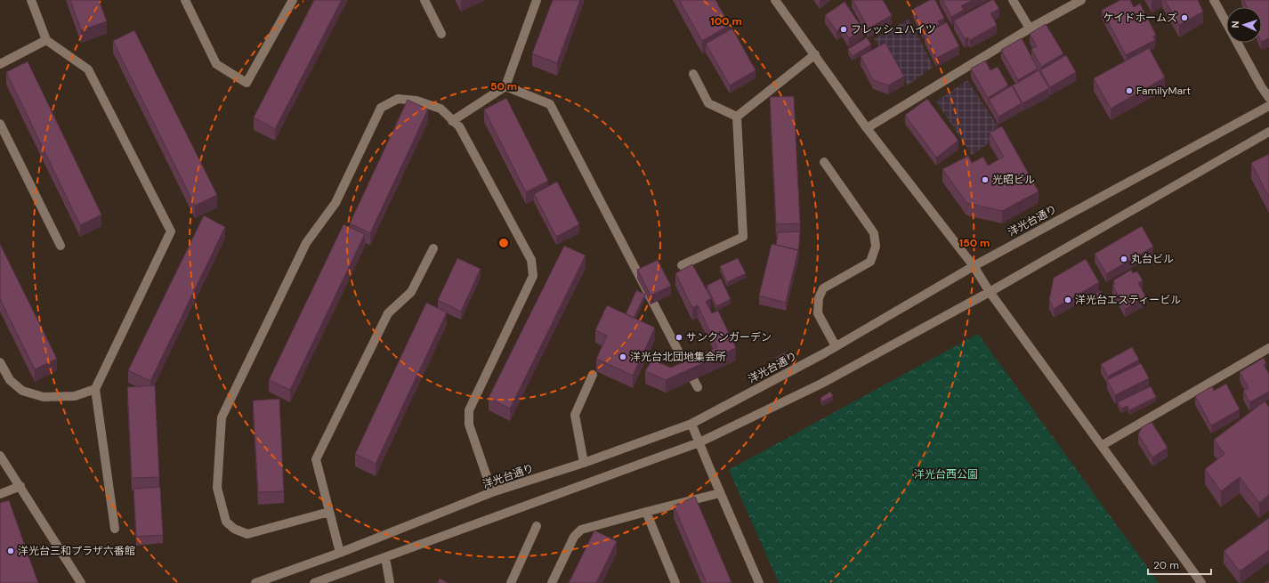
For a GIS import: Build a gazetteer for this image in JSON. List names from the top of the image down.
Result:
{
  "streets": {
    "street": ["洋光台通り"]
  },
  "parks": ["洋光台西公園"],
  "places": [
    "ケイドホームズ",
    "フレッシュハイツ",
    "FamilyMart",
    "光昭ビル",
    "丸台ビル",
    "洋光台エスティービル",
    "サンクンガーデン",
    "洋光台北団地集会所",
    "洋光台三和プラザ六番館"
  ],
  "scale_bar": "20 m",
  "north": "left",
  "rings": ["100 m", "50 m", "150 m"]
}
